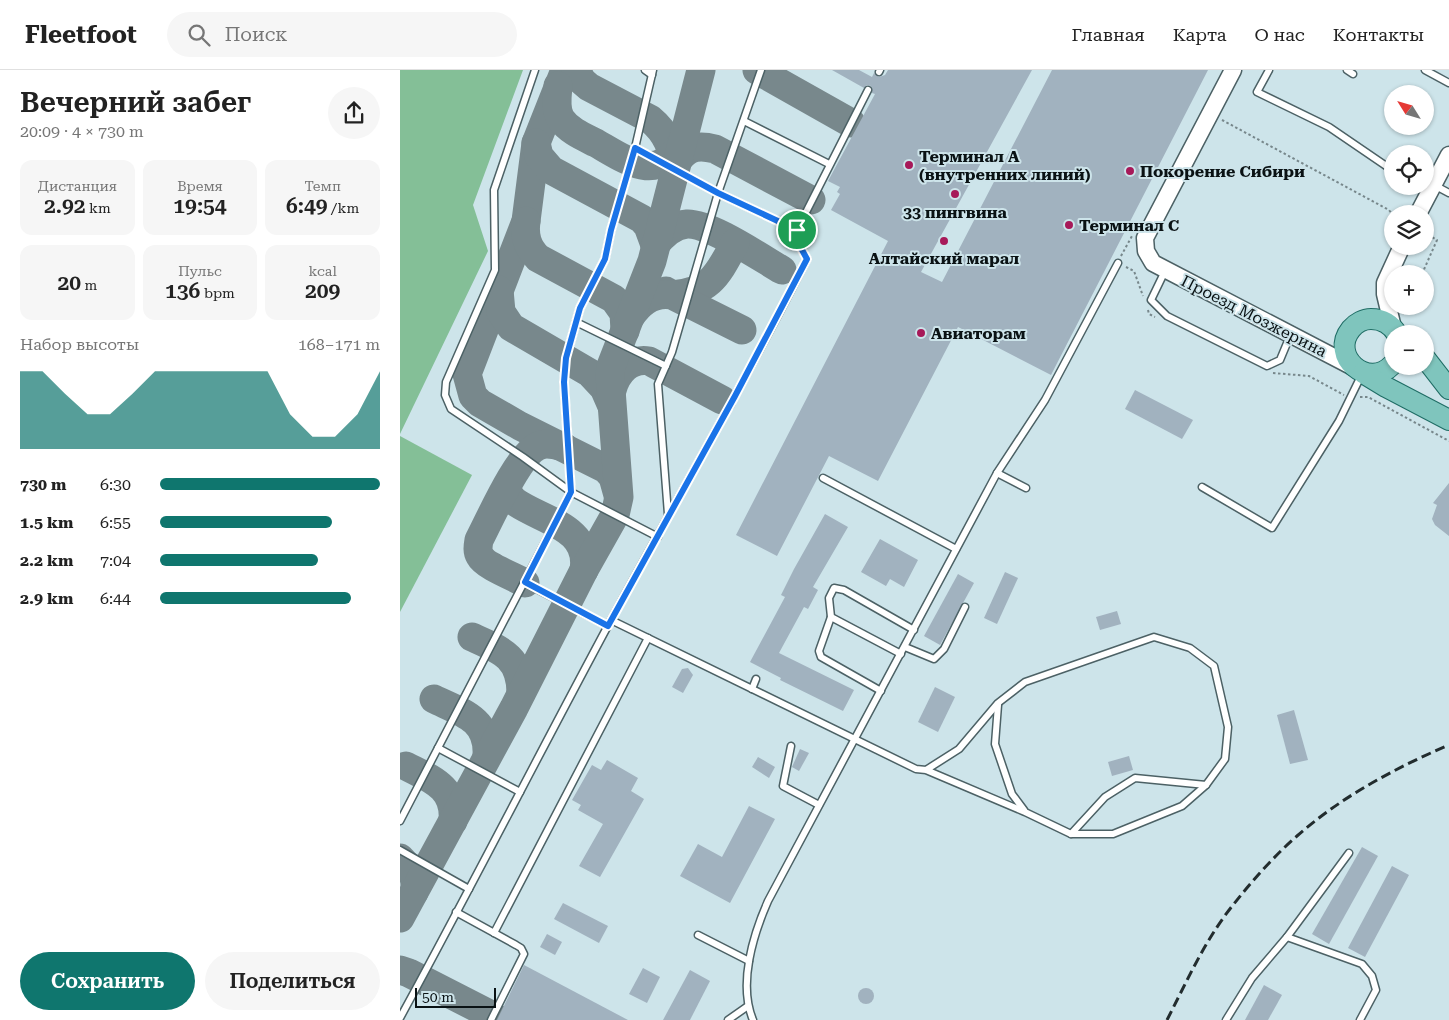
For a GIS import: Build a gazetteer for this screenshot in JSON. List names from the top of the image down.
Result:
{
  "streets": {
    "main road": ["Проезд Мозжерина"]
  },
  "places": [
    "Терминал А (внутренних линий)",
    "Покорение Сибири",
    "33 пингвина",
    "Терминал С",
    "Алтайский марал",
    "Авиаторам"
  ],
  "scale_bar": "50 m",
  "north": "top left",
  "page": {
    "header": "Fleetfoot",
    "search": "Поиск",
    "nav": [
      "Главная",
      "Карта",
      "О нас",
      "Контакты"
    ],
    "heading": ["Вечерний забег", "20:09 · 4 × 730 m"],
    "map_buttons": ["+", "−"],
    "stats": [
      ["Дистанция", "2.92 km"],
      ["Время", "19:54"],
      ["Темп", "6:49 /km"],
      ["20 m"],
      ["Пульс", "136 bpm"],
      ["kcal", "209"]
    ],
    "chart": ["Набор высоты", "168–171 m"],
    "list": [
      {
        "name": "730 m",
        "note": "6:30"
      },
      {
        "name": "1.5 km",
        "note": "6:55"
      },
      {
        "name": "2.2 km",
        "note": "7:04"
      },
      {
        "name": "2.9 km",
        "note": "6:44"
      }
    ],
    "buttons": ["Сохранить", "Поделиться"],
    "scale": "50 m"
  }
}
